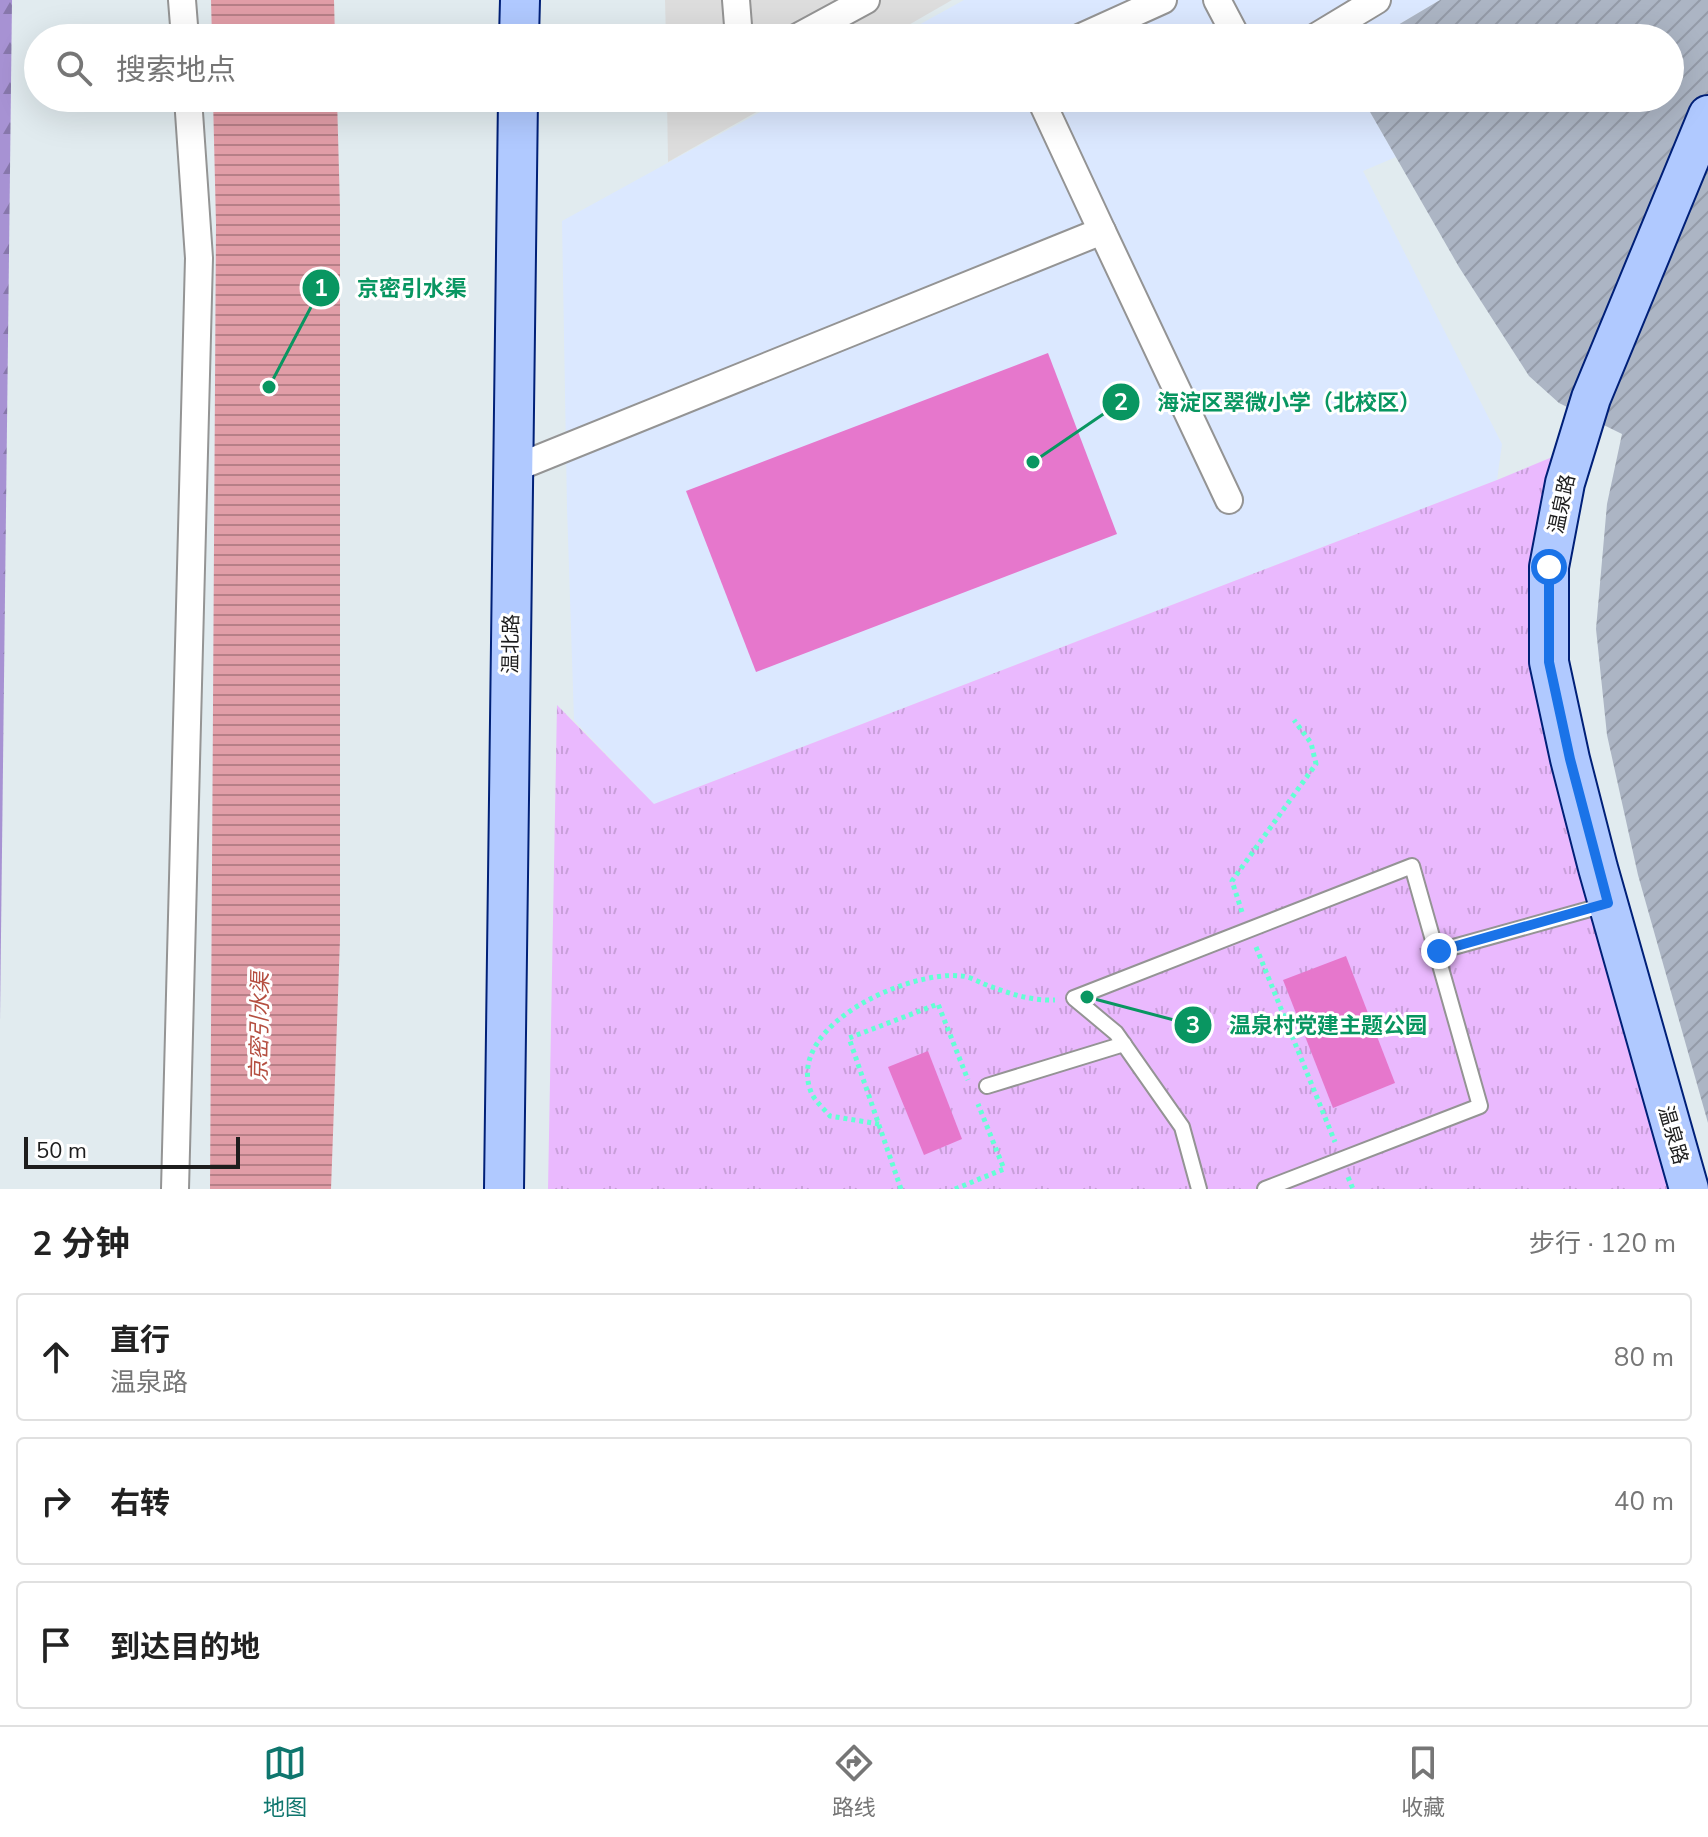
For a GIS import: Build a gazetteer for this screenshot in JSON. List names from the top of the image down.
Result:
{
  "streets": {
    "main road": ["温泉路", "温北路"]
  },
  "water": ["京密引水渠"],
  "places": ["京密引水渠", "海淀区翠微小学（北校区）", "温泉村党建主题公园"],
  "scale_bar": "50 m",
  "page": {
    "search": "搜索地点",
    "scale": "50 m",
    "heading": ["2 分钟", "步行 · 120 m"],
    "list": [
      ["直行", "温泉路", "80 m"],
      ["右转", "40 m"],
      "到达目的地"
    ],
    "nav": ["地图", "路线", "收藏"]
  }
}
